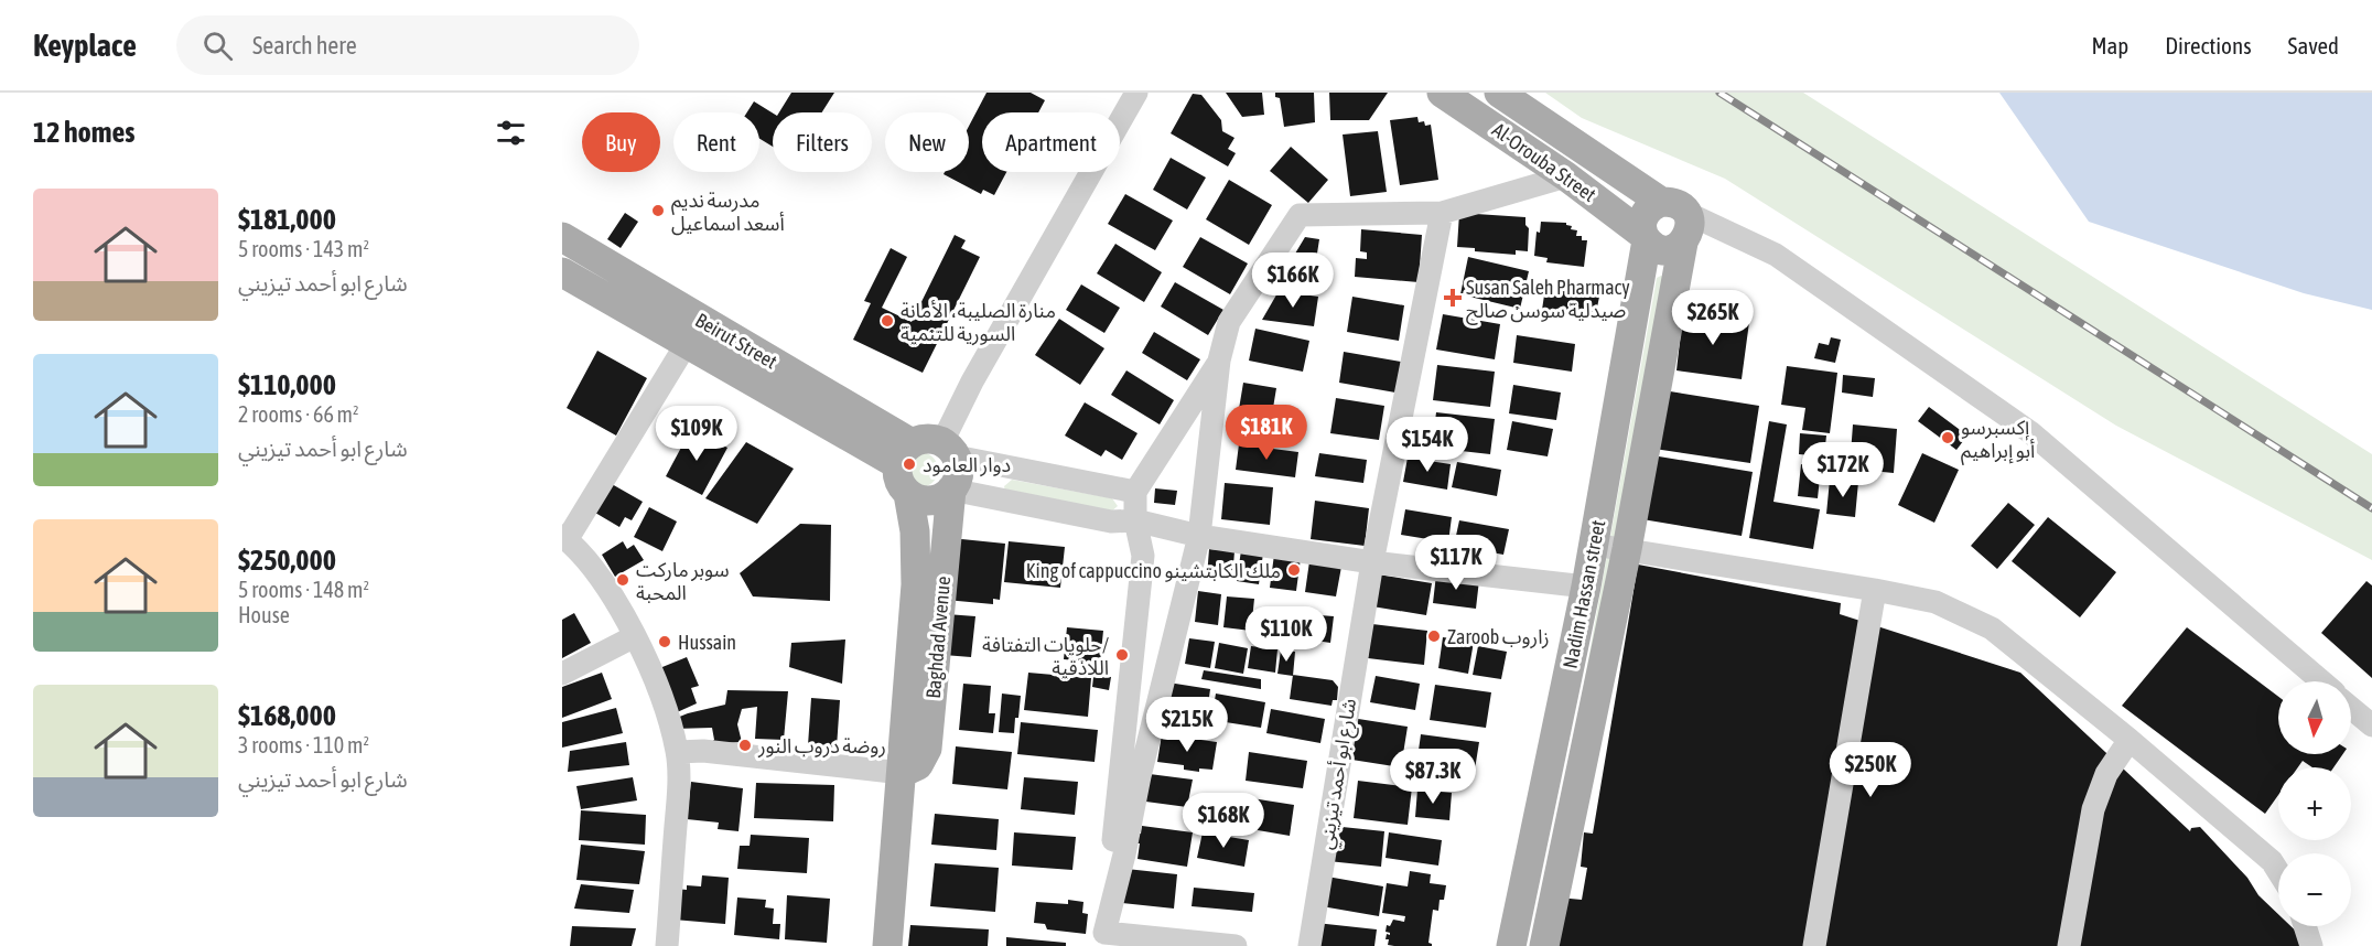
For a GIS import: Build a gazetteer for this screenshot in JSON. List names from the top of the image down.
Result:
{
  "streets": {
    "main road": [
      "Al-Orouba Street",
      "Beirut Street",
      "Nadim Hassan street",
      "Baghdad Avenue"
    ],
    "street": ["شارع ابو أحمد تيزيني"]
  },
  "crossings": [
    ["Al-Orouba Street", "Nadim Hassan street"],
    ["Beirut Street", "Baghdad Avenue"]
  ],
  "places": {
    "other": [
      "مدرسة نديم أسعد اسماعيل",
      "منارة الصليبة، الأمانة السورية للتنمية",
      "إكسبرسو أبو إبراهيم",
      "دوار العامود",
      "King of cappuccino ملك الكابتشينو",
      "سوبر ماركت المحبة",
      "Zaroob زاروب",
      "Hussain",
      "حلويات التفتافة/ اللاذقية",
      "روضة دروب النور"
    ],
    "health": ["Susan Saleh Pharmacy صيدلية سوسن صالح"]
  },
  "north": "bottom",
  "page": {
    "header": "Keyplace",
    "search": "Search here",
    "nav": ["Map", "Directions", "Saved"],
    "heading": "12 homes",
    "chip": [
      "Buy",
      "Rent",
      "Filters",
      "New",
      "Apartment"
    ],
    "list": [
      {
        "name": "$181,000",
        "note": "5 rooms · 143 m² · شارع ابو أحمد تيزيني"
      },
      {
        "name": "$110,000",
        "note": "2 rooms · 66 m² · شارع ابو أحمد تيزيني"
      },
      {
        "name": "$250,000",
        "note": "5 rooms · 148 m² · House"
      },
      {
        "name": "$168,000",
        "note": "3 rooms · 110 m² · شارع ابو أحمد تيزيني"
      }
    ],
    "price": [
      "$166K",
      "$265K",
      "$181K",
      "$109K",
      "$154K",
      "$172K",
      "$117K",
      "$110K",
      "$215K",
      "$250K",
      "$87.3K",
      "$168K"
    ],
    "map_buttons": ["+", "−"]
  }
}
